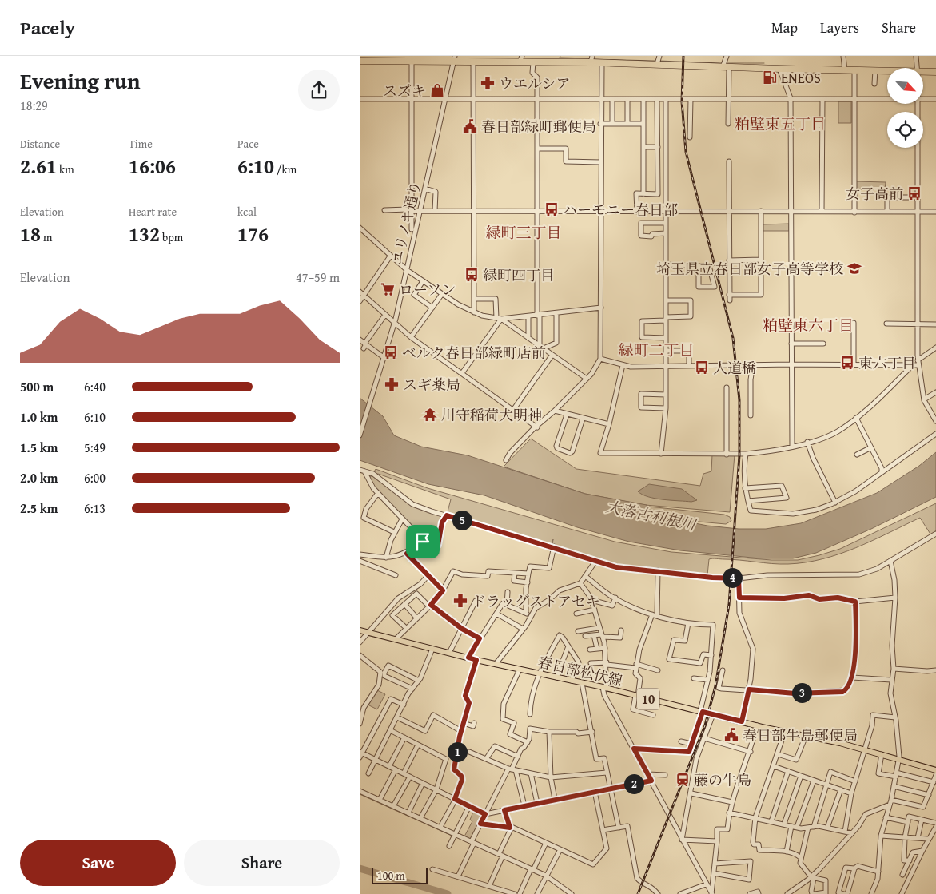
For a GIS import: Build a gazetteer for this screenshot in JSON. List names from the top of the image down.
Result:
{
  "streets": {
    "main road": ["春日部松伏線", "10"],
    "street": ["ユリノキ通り"]
  },
  "districts": [
    "粕壁東五丁目",
    "緑町三丁目",
    "粕壁東六丁目",
    "緑町二丁目"
  ],
  "water": ["大落古利根川"],
  "places": {
    "fuel station": ["ENEOS"],
    "pharmacy": ["ウエルシア", "スギ薬局", "ドラッグストアセキ"],
    "shop": ["スズキ"],
    "public building": ["春日部緑町郵便局", "春日部牛島郵便局"],
    "bus stop": [
      "女子高前",
      "ハーモニー春日部",
      "緑町四丁目",
      "ベルク春日部緑町店前",
      "東六丁目",
      "人道橋"
    ],
    "school or university": ["埼玉県立春日部女子高等学校"],
    "supermarket": ["ローソン"],
    "temple": ["川守稲荷大明神"],
    "station": ["藤の牛島"]
  },
  "scale_bar": "100 m",
  "north": "bottom right",
  "page": {
    "header": "Pacely",
    "nav": ["Map", "Layers", "Share"],
    "heading": ["Evening run", "18:29"],
    "stats": [
      ["Distance", "2.61 km"],
      ["Time", "16:06"],
      ["Pace", "6:10 /km"],
      ["Elevation", "18 m"],
      ["Heart rate", "132 bpm"],
      ["kcal", "176"]
    ],
    "chart": ["Elevation", "47–59 m"],
    "list": [
      {
        "name": "500 m",
        "note": "6:40"
      },
      {
        "name": "1.0 km",
        "note": "6:10"
      },
      {
        "name": "1.5 km",
        "note": "5:49"
      },
      {
        "name": "2.0 km",
        "note": "6:00"
      },
      {
        "name": "2.5 km",
        "note": "6:13"
      }
    ],
    "pins": [
      "5",
      "4",
      "3",
      "1",
      "2"
    ],
    "buttons": ["Save", "Share"],
    "scale": "100 m"
  }
}
